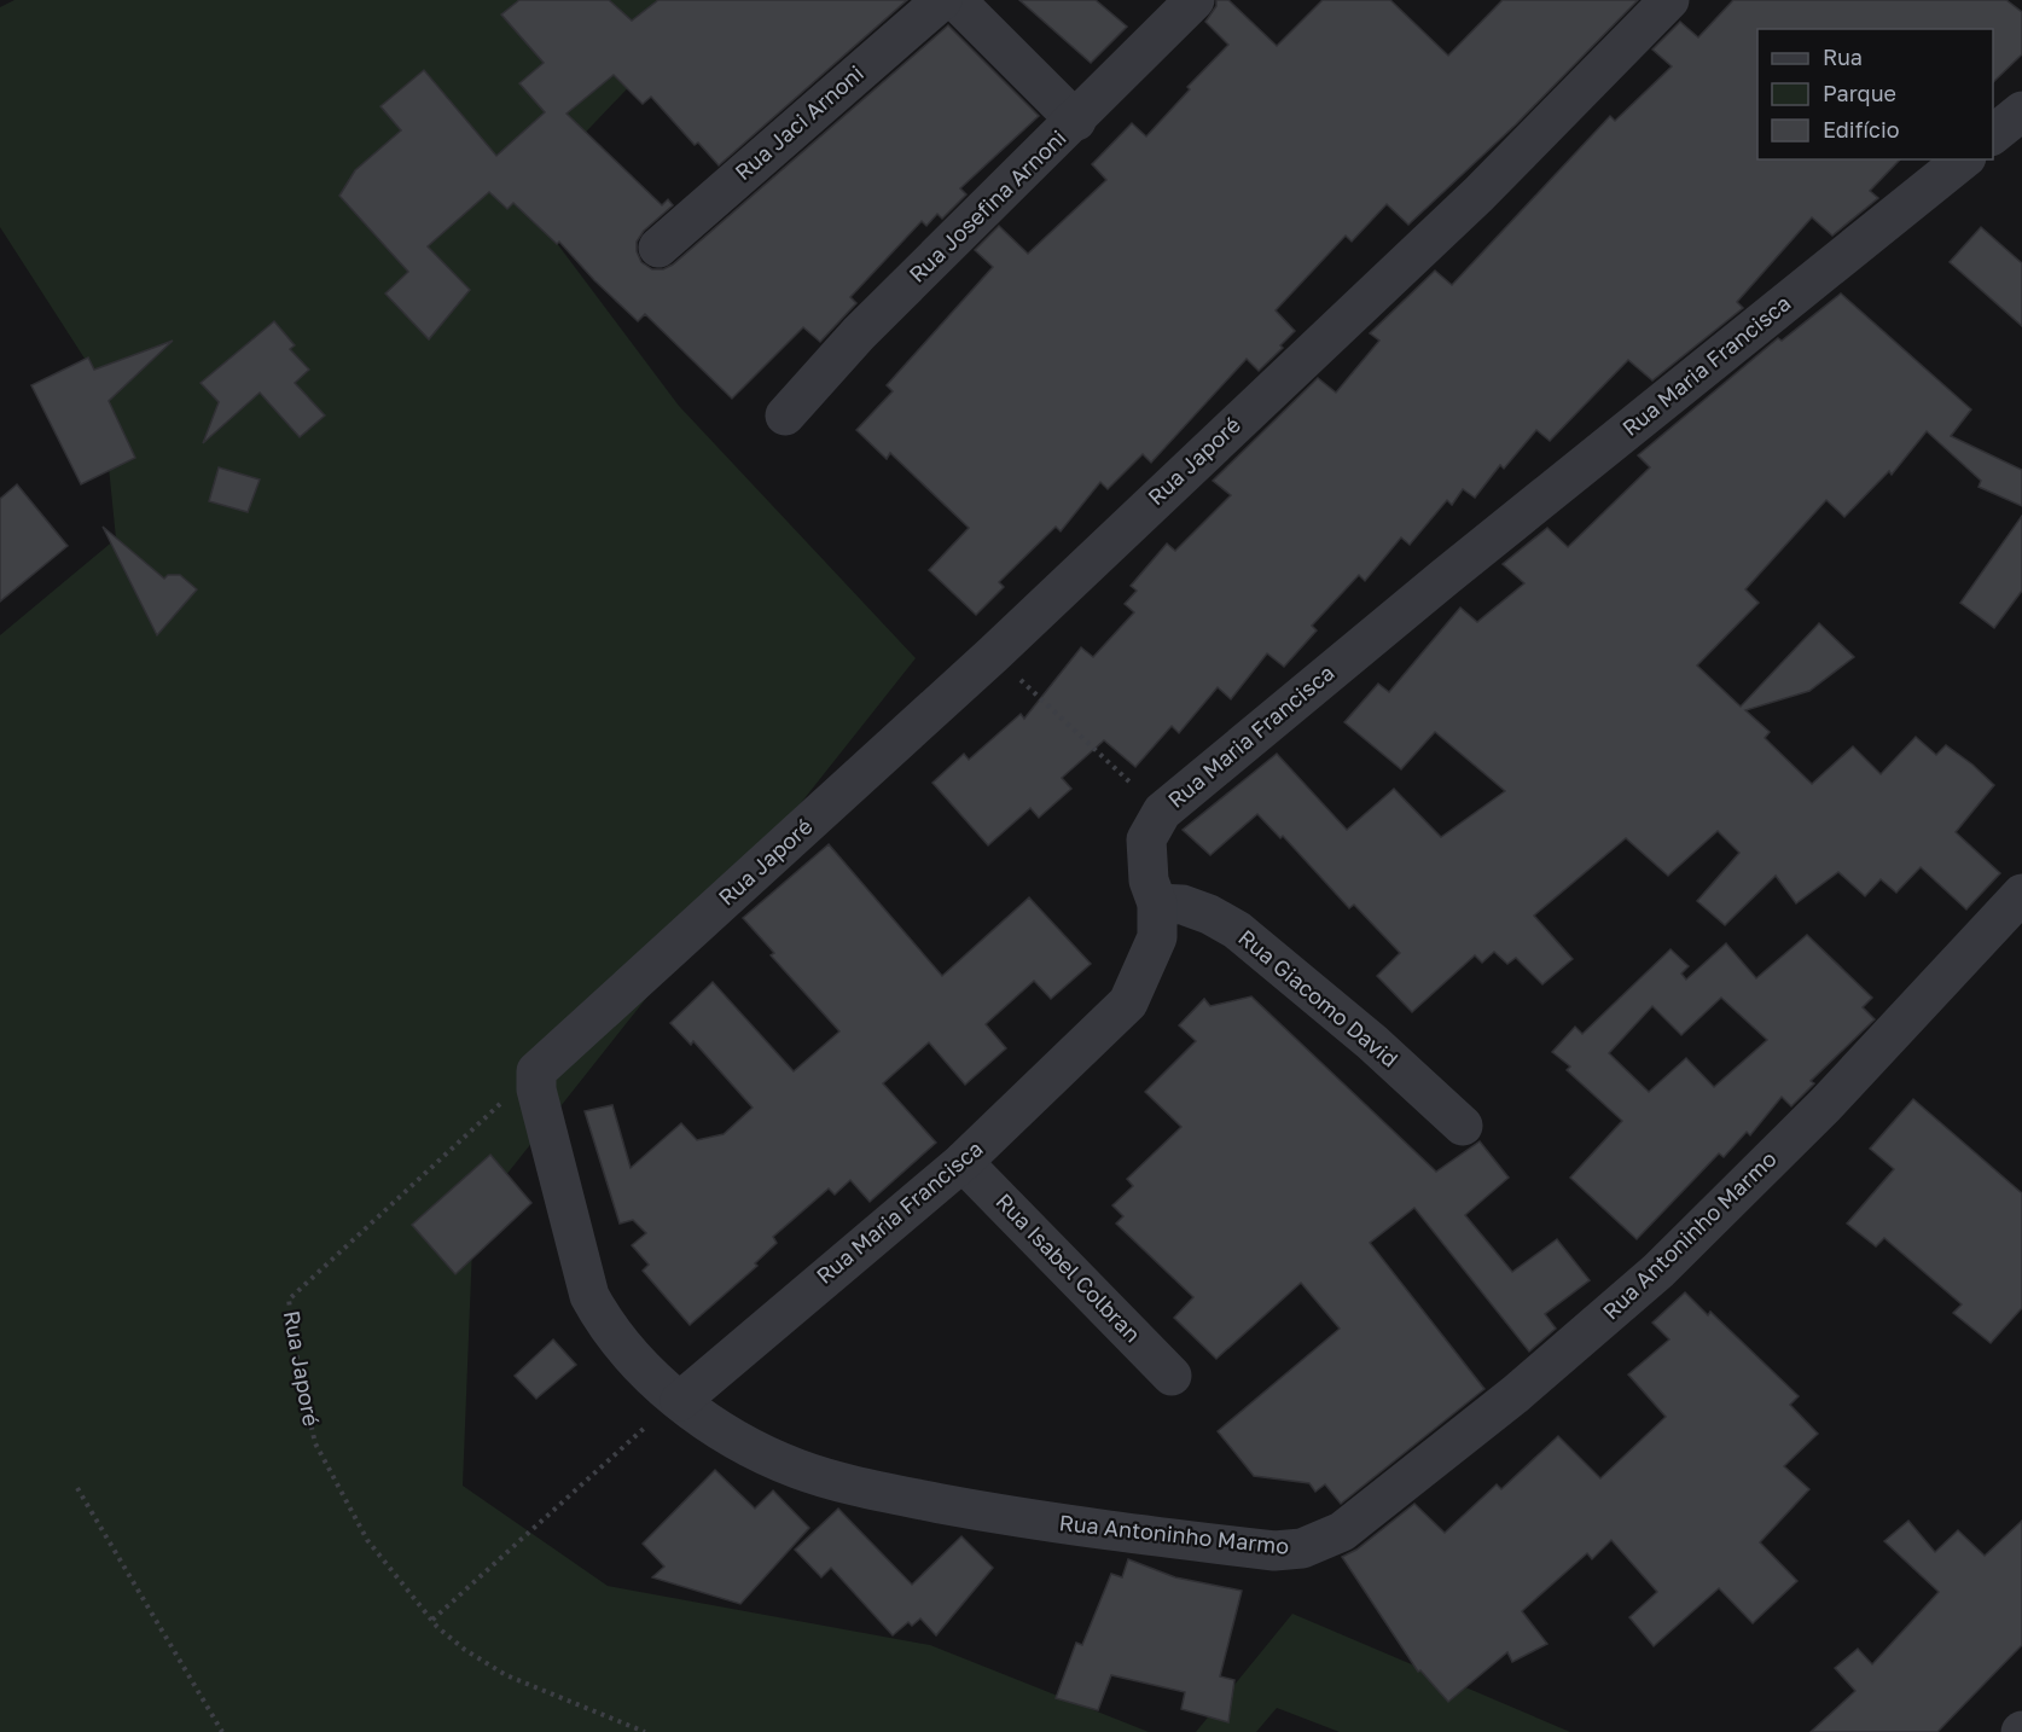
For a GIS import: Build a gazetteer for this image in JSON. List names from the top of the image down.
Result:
{
  "streets": {
    "street": [
      "Rua Jaci Arnoni",
      "Rua Josefina Arnoni",
      "Rua Maria Francisca",
      "Rua Japoré",
      "Rua Giacomo David",
      "Rua Antoninho Marmo",
      "Rua Isabel Colbran"
    ]
  },
  "crossings": [
    ["Rua Maria Francisca", "Rua Giacomo David"],
    ["Rua Maria Francisca", "Rua Antoninho Marmo"],
    ["Rua Maria Francisca", "Rua Isabel Colbran"],
    ["Rua Japoré", "Rua Antoninho Marmo"]
  ],
  "legend": ["Rua", "Parque", "Edifício"]
}
